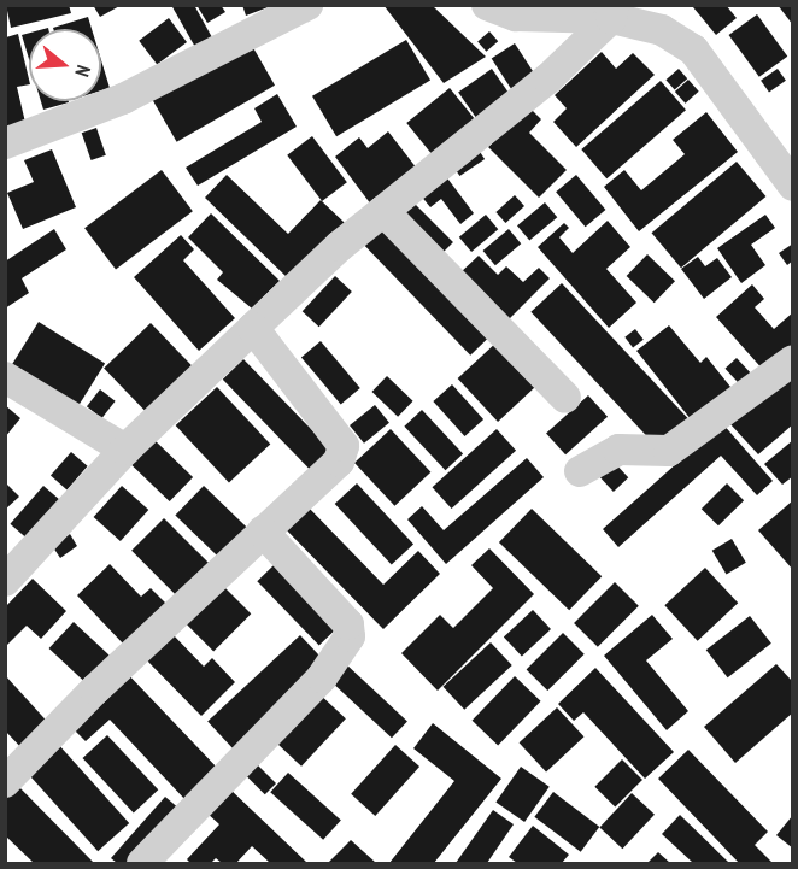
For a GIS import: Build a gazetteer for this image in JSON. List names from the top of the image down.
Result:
{
  "north": "right"
}
